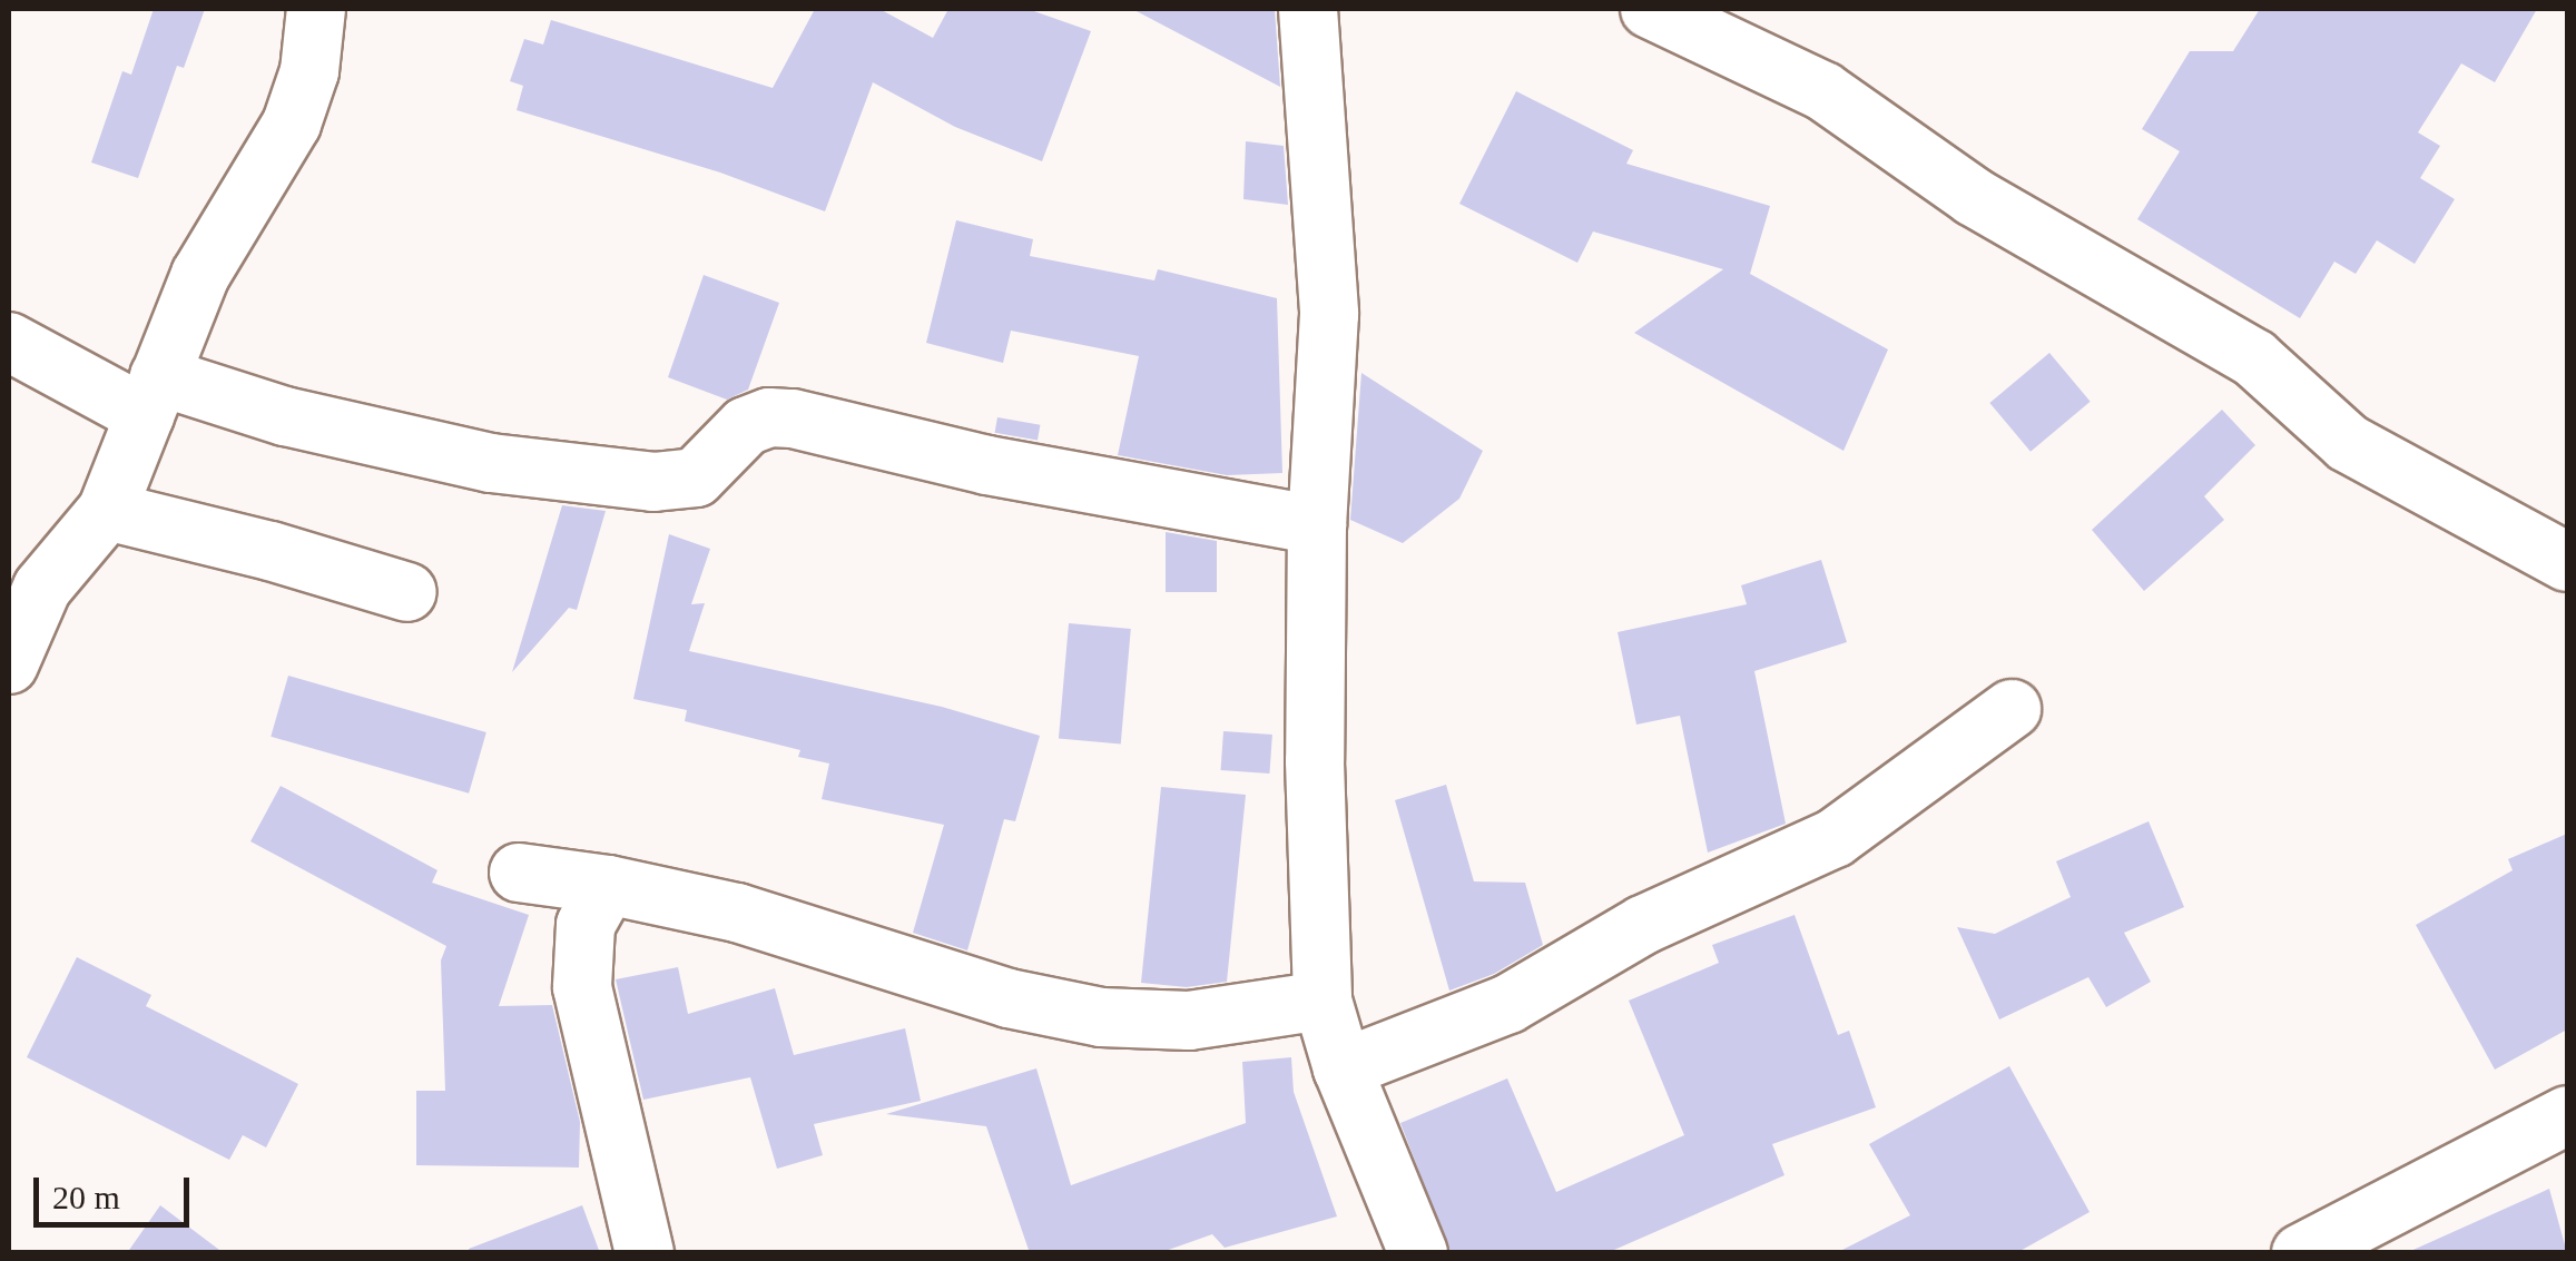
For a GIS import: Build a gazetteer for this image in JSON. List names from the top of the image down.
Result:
{
  "scale_bar": "20 m"
}
